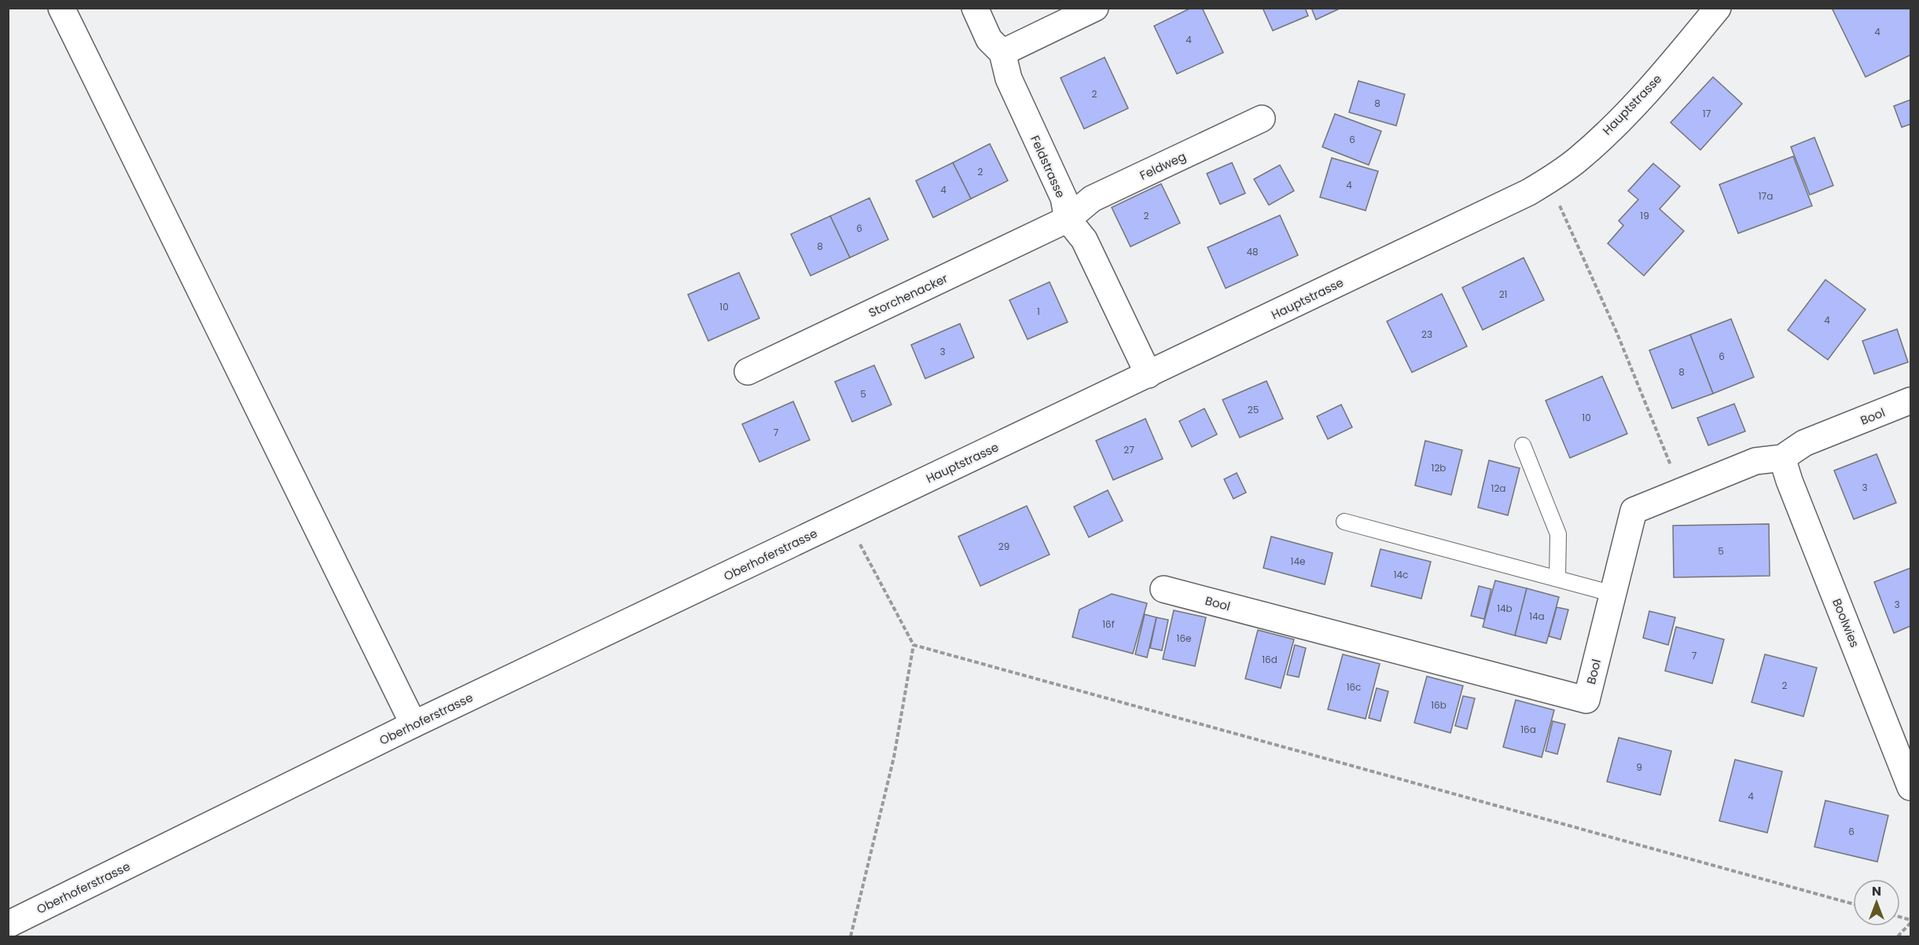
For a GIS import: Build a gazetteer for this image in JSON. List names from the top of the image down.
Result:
{
  "streets": {
    "street": [
      "Hauptstrasse",
      "Feldweg",
      "Feldstrasse",
      "Storchenacker",
      "Bool",
      "Oberhoferstrasse",
      "Boolwies"
    ]
  },
  "crossings": [
    ["Hauptstrasse", "Feldstrasse"],
    ["Hauptstrasse", "Oberhoferstrasse"],
    ["Feldweg", "Feldstrasse"],
    ["Feldweg", "Storchenacker"],
    ["Feldstrasse", "Storchenacker"],
    ["Bool", "Boolwies"]
  ],
  "house_numbers": [
    "4",
    "4",
    "2",
    "8",
    "17",
    "6",
    "2",
    "4",
    "4",
    "17a",
    "2",
    "19",
    "6",
    "8",
    "48",
    "21",
    "10",
    "1",
    "4",
    "23",
    "3",
    "6",
    "8",
    "5",
    "25",
    "10",
    "7",
    "27",
    "12b",
    "3",
    "12a",
    "29",
    "5",
    "14e",
    "14c",
    "3",
    "14b",
    "14a",
    "16f",
    "16e",
    "7",
    "16d",
    "2",
    "16c",
    "16b",
    "16a",
    "9",
    "4",
    "6"
  ],
  "north": "top"
}
